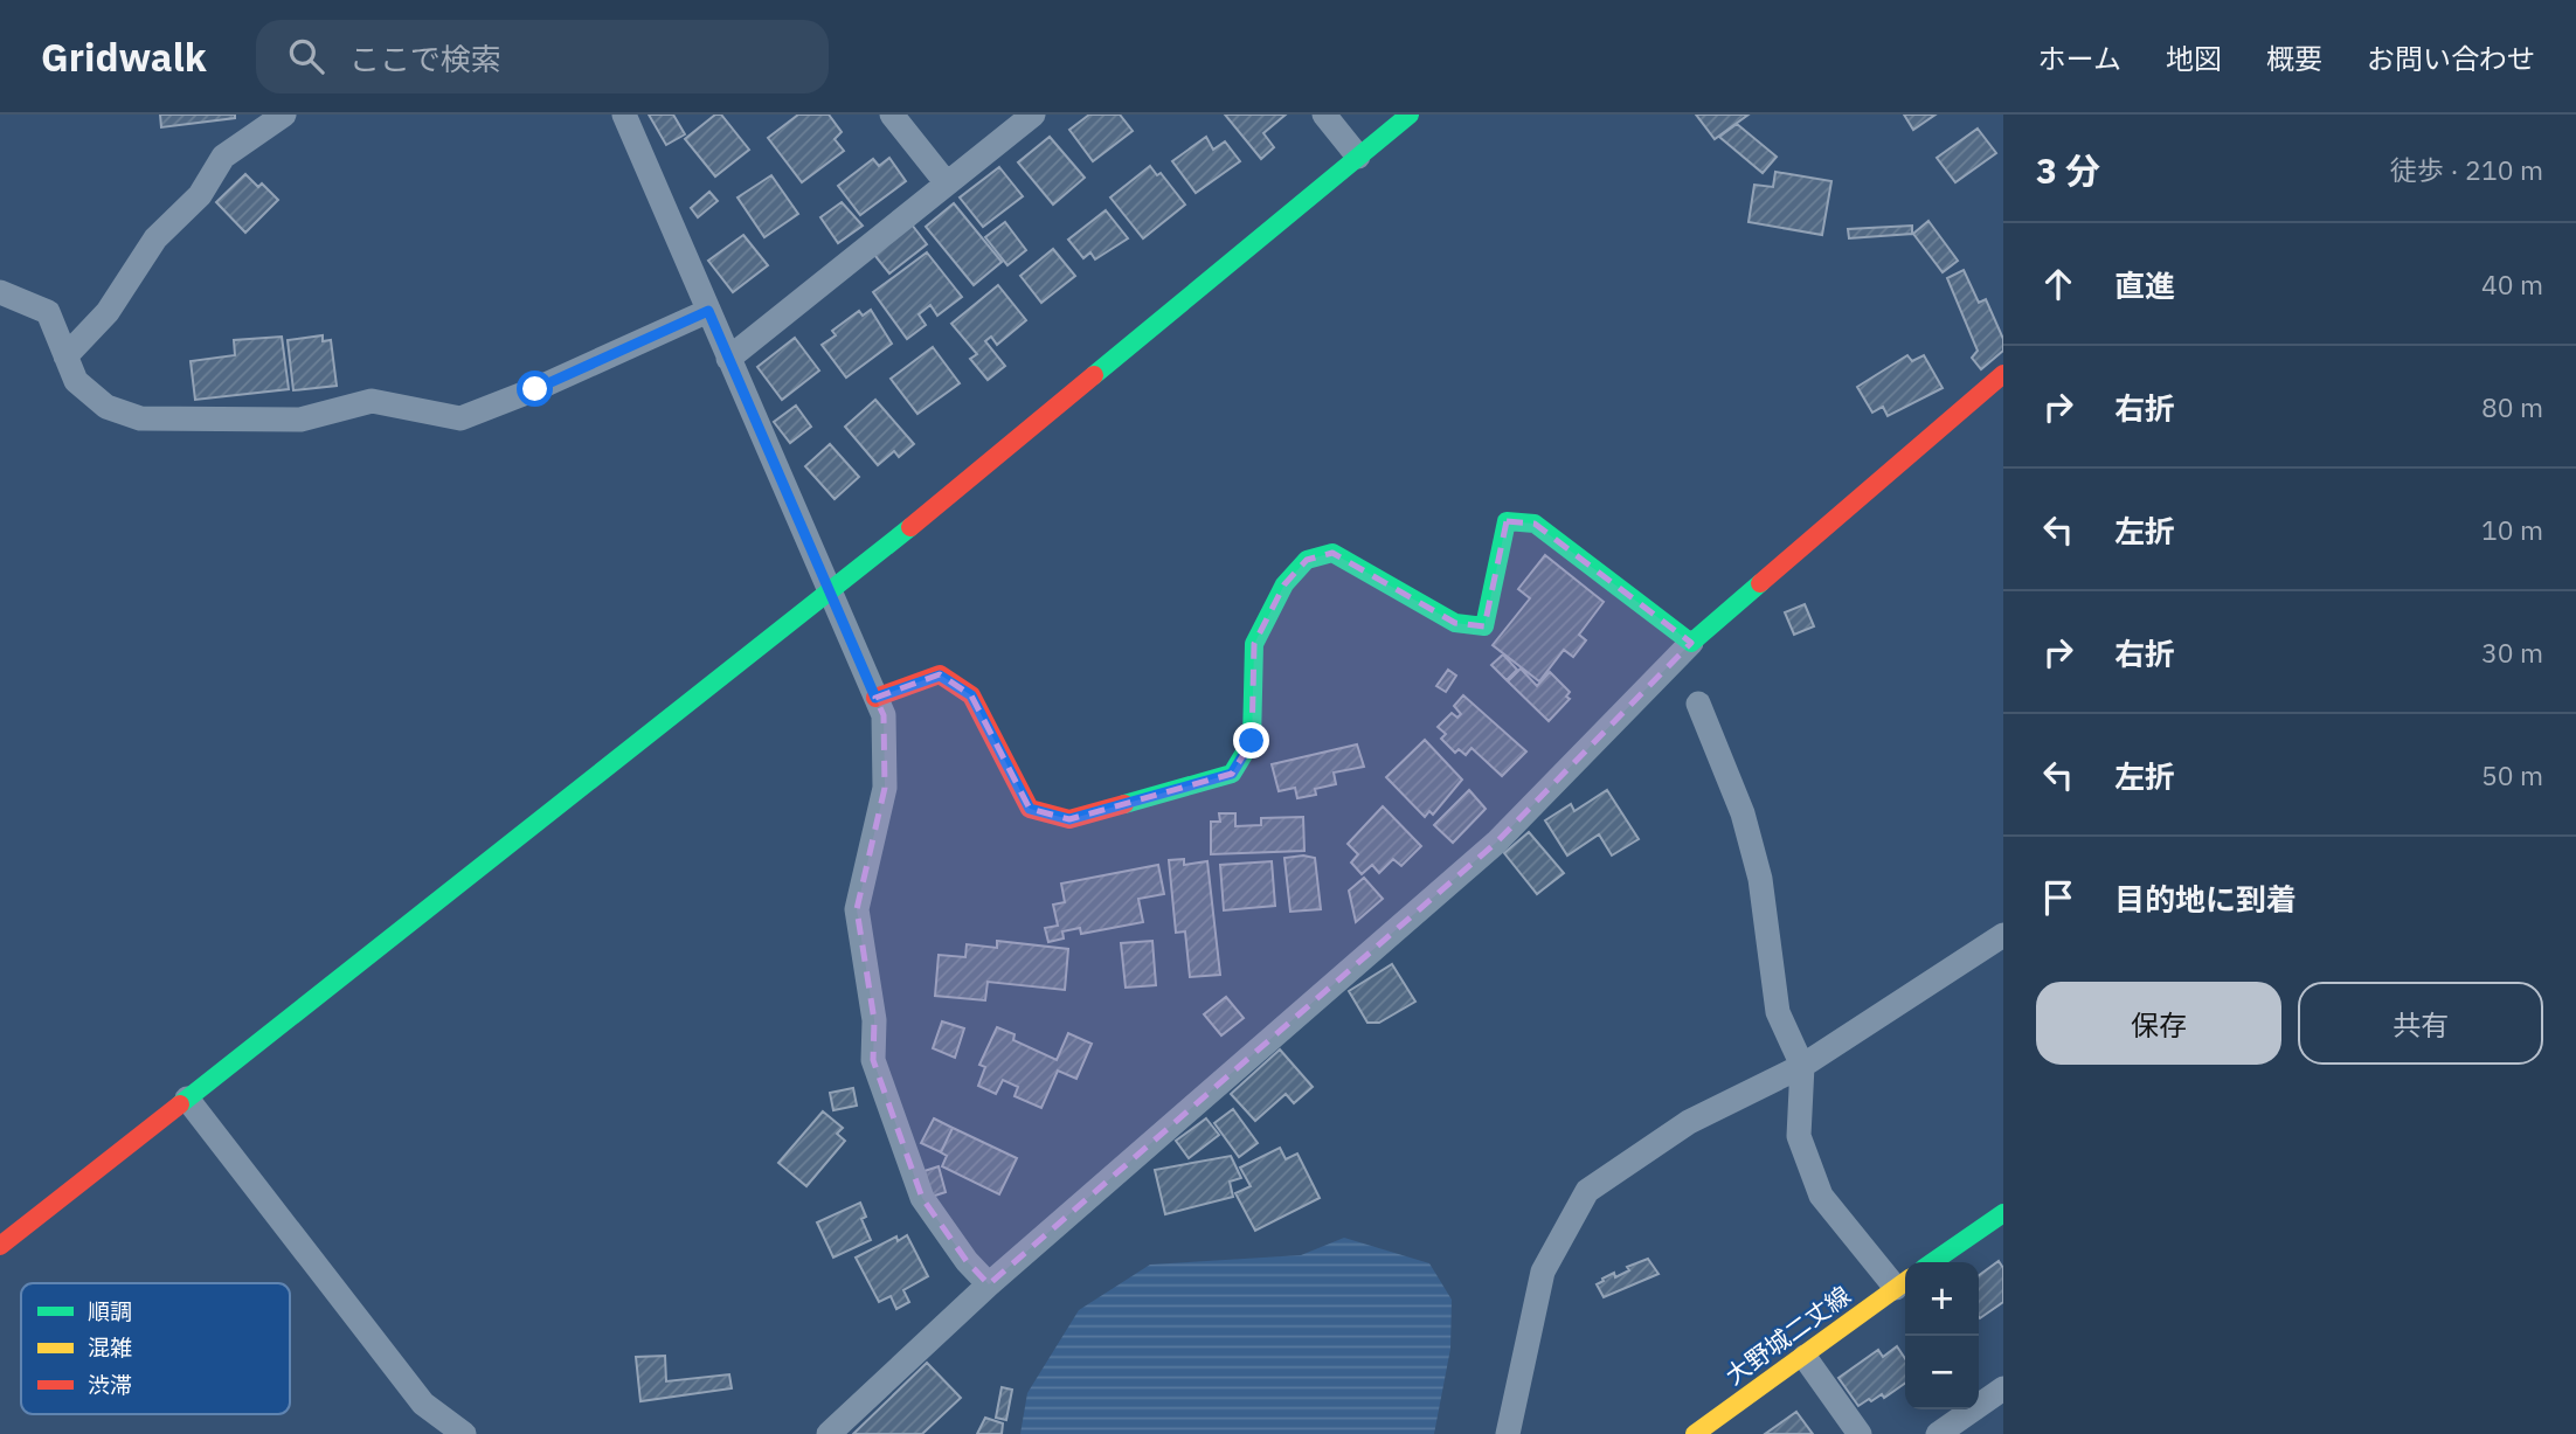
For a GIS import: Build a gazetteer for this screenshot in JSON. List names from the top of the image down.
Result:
{
  "streets": {
    "street": ["大野城二丈線"]
  },
  "legend": ["順調", "混雑", "渋滞"],
  "page": {
    "header": "Gridwalk",
    "search": "ここで検索",
    "nav": [
      "ホーム",
      "地図",
      "概要",
      "お問い合わせ"
    ],
    "heading": ["3 分", "徒歩 · 210 m"],
    "list": [
      ["直進", "40 m"],
      ["右折", "80 m"],
      ["左折", "10 m"],
      ["右折", "30 m"],
      ["左折", "50 m"],
      "目的地に到着"
    ],
    "buttons": ["保存", "共有"],
    "map_buttons": ["+", "−"]
  }
}
